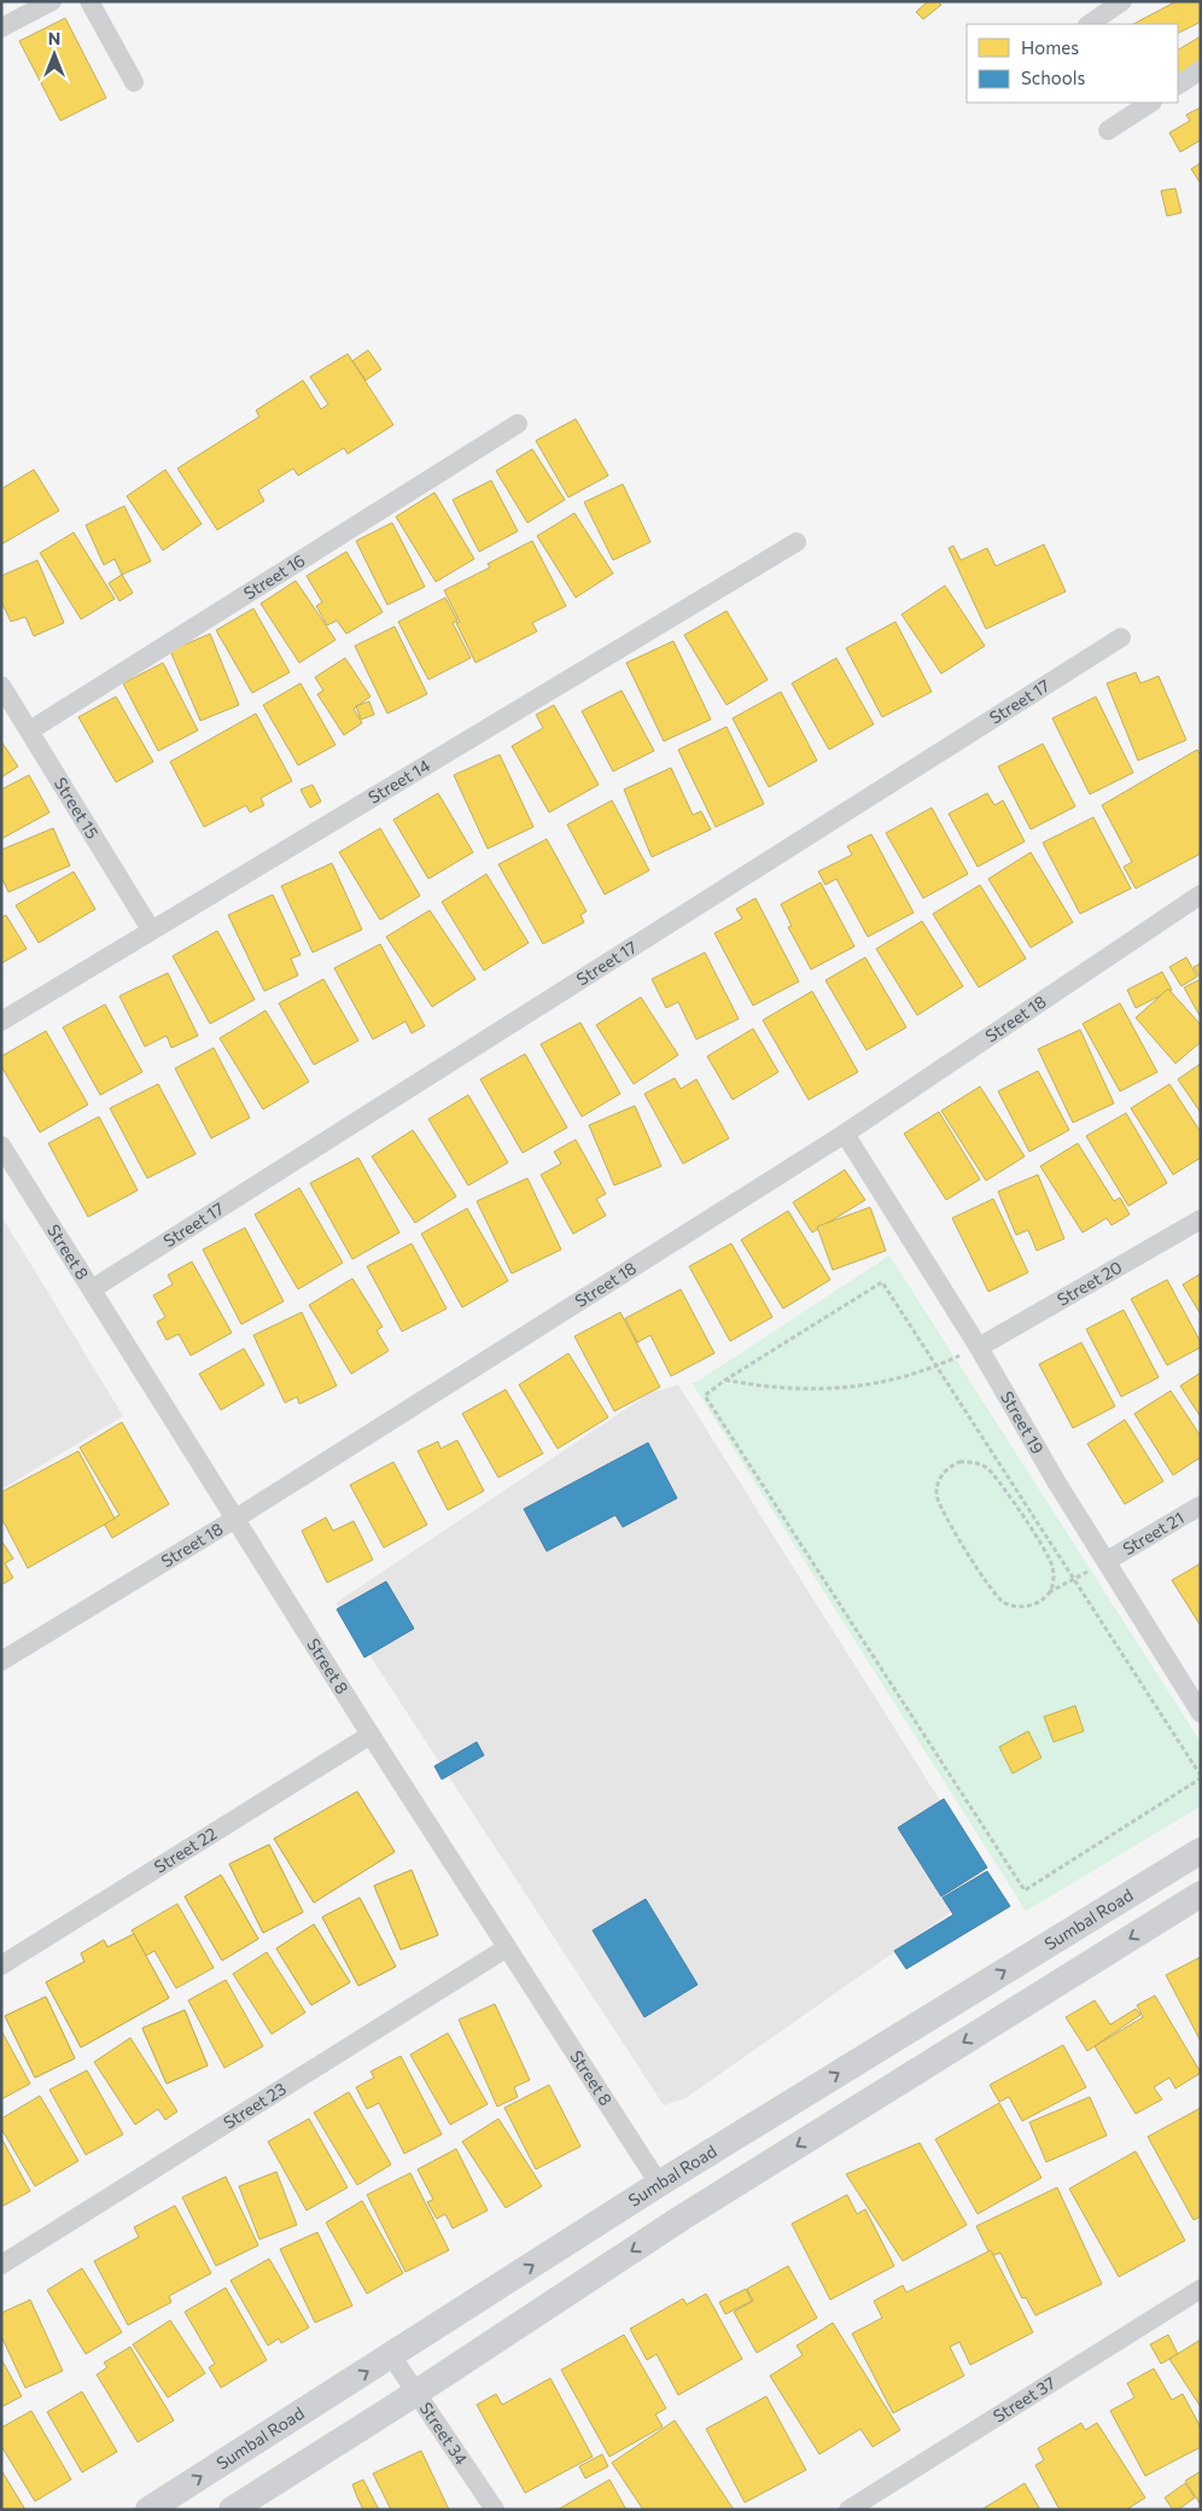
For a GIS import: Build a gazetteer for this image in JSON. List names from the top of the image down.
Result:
{
  "streets": {
    "street": [
      "Street 16",
      "Street 17",
      "Street 14",
      "Street 15",
      "Street 18",
      "Street 8",
      "Street 20",
      "Street 19",
      "Street 21",
      "Street 22",
      "Sumbal Road",
      "Street 23",
      "Street 37",
      "Street 34"
    ]
  },
  "crossings": [
    ["Street 16", "Street 15"],
    ["Street 17", "Street 8"],
    ["Street 14", "Street 15"],
    ["Street 18", "Street 8"],
    ["Street 18", "Street 19"],
    ["Street 8", "Street 22"],
    ["Street 8", "Sumbal Road"],
    ["Street 8", "Street 23"],
    ["Street 20", "Street 19"],
    ["Street 19", "Street 21"],
    ["Sumbal Road", "Street 34"]
  ],
  "legend": ["Homes", "Schools"],
  "north": "top"
}
